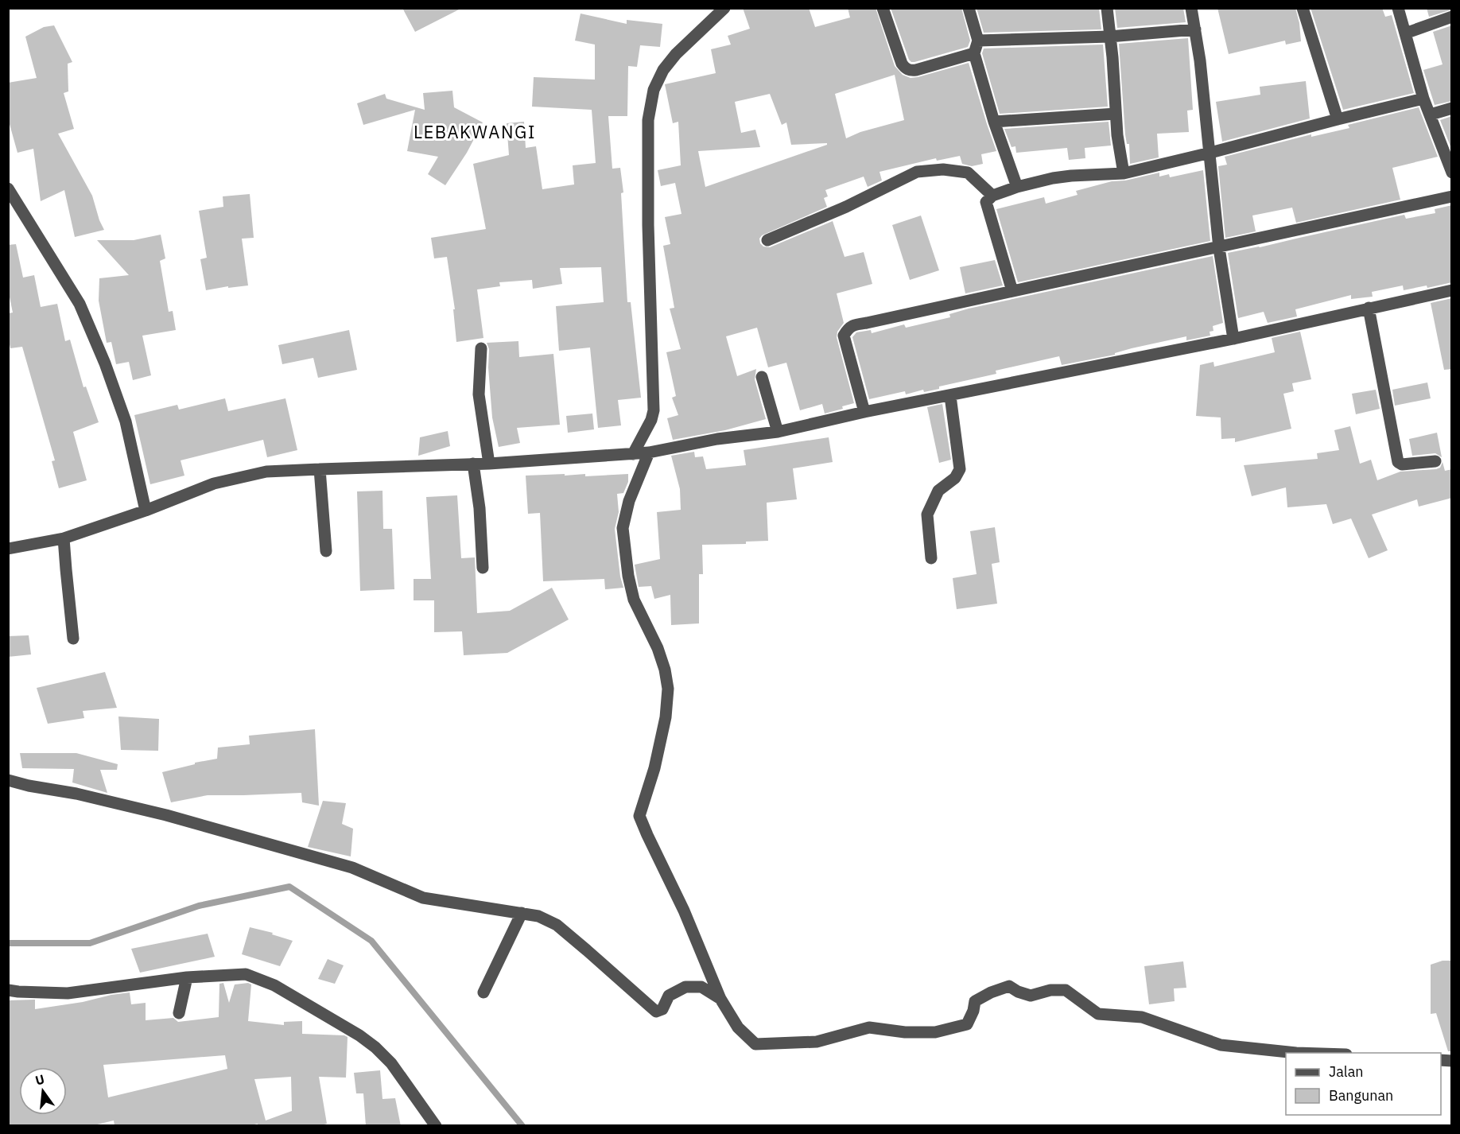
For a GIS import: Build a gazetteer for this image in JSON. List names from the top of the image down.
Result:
{
  "districts": ["LEBAKWANGI"],
  "legend": ["Jalan", "Bangunan"],
  "north": "top"
}
